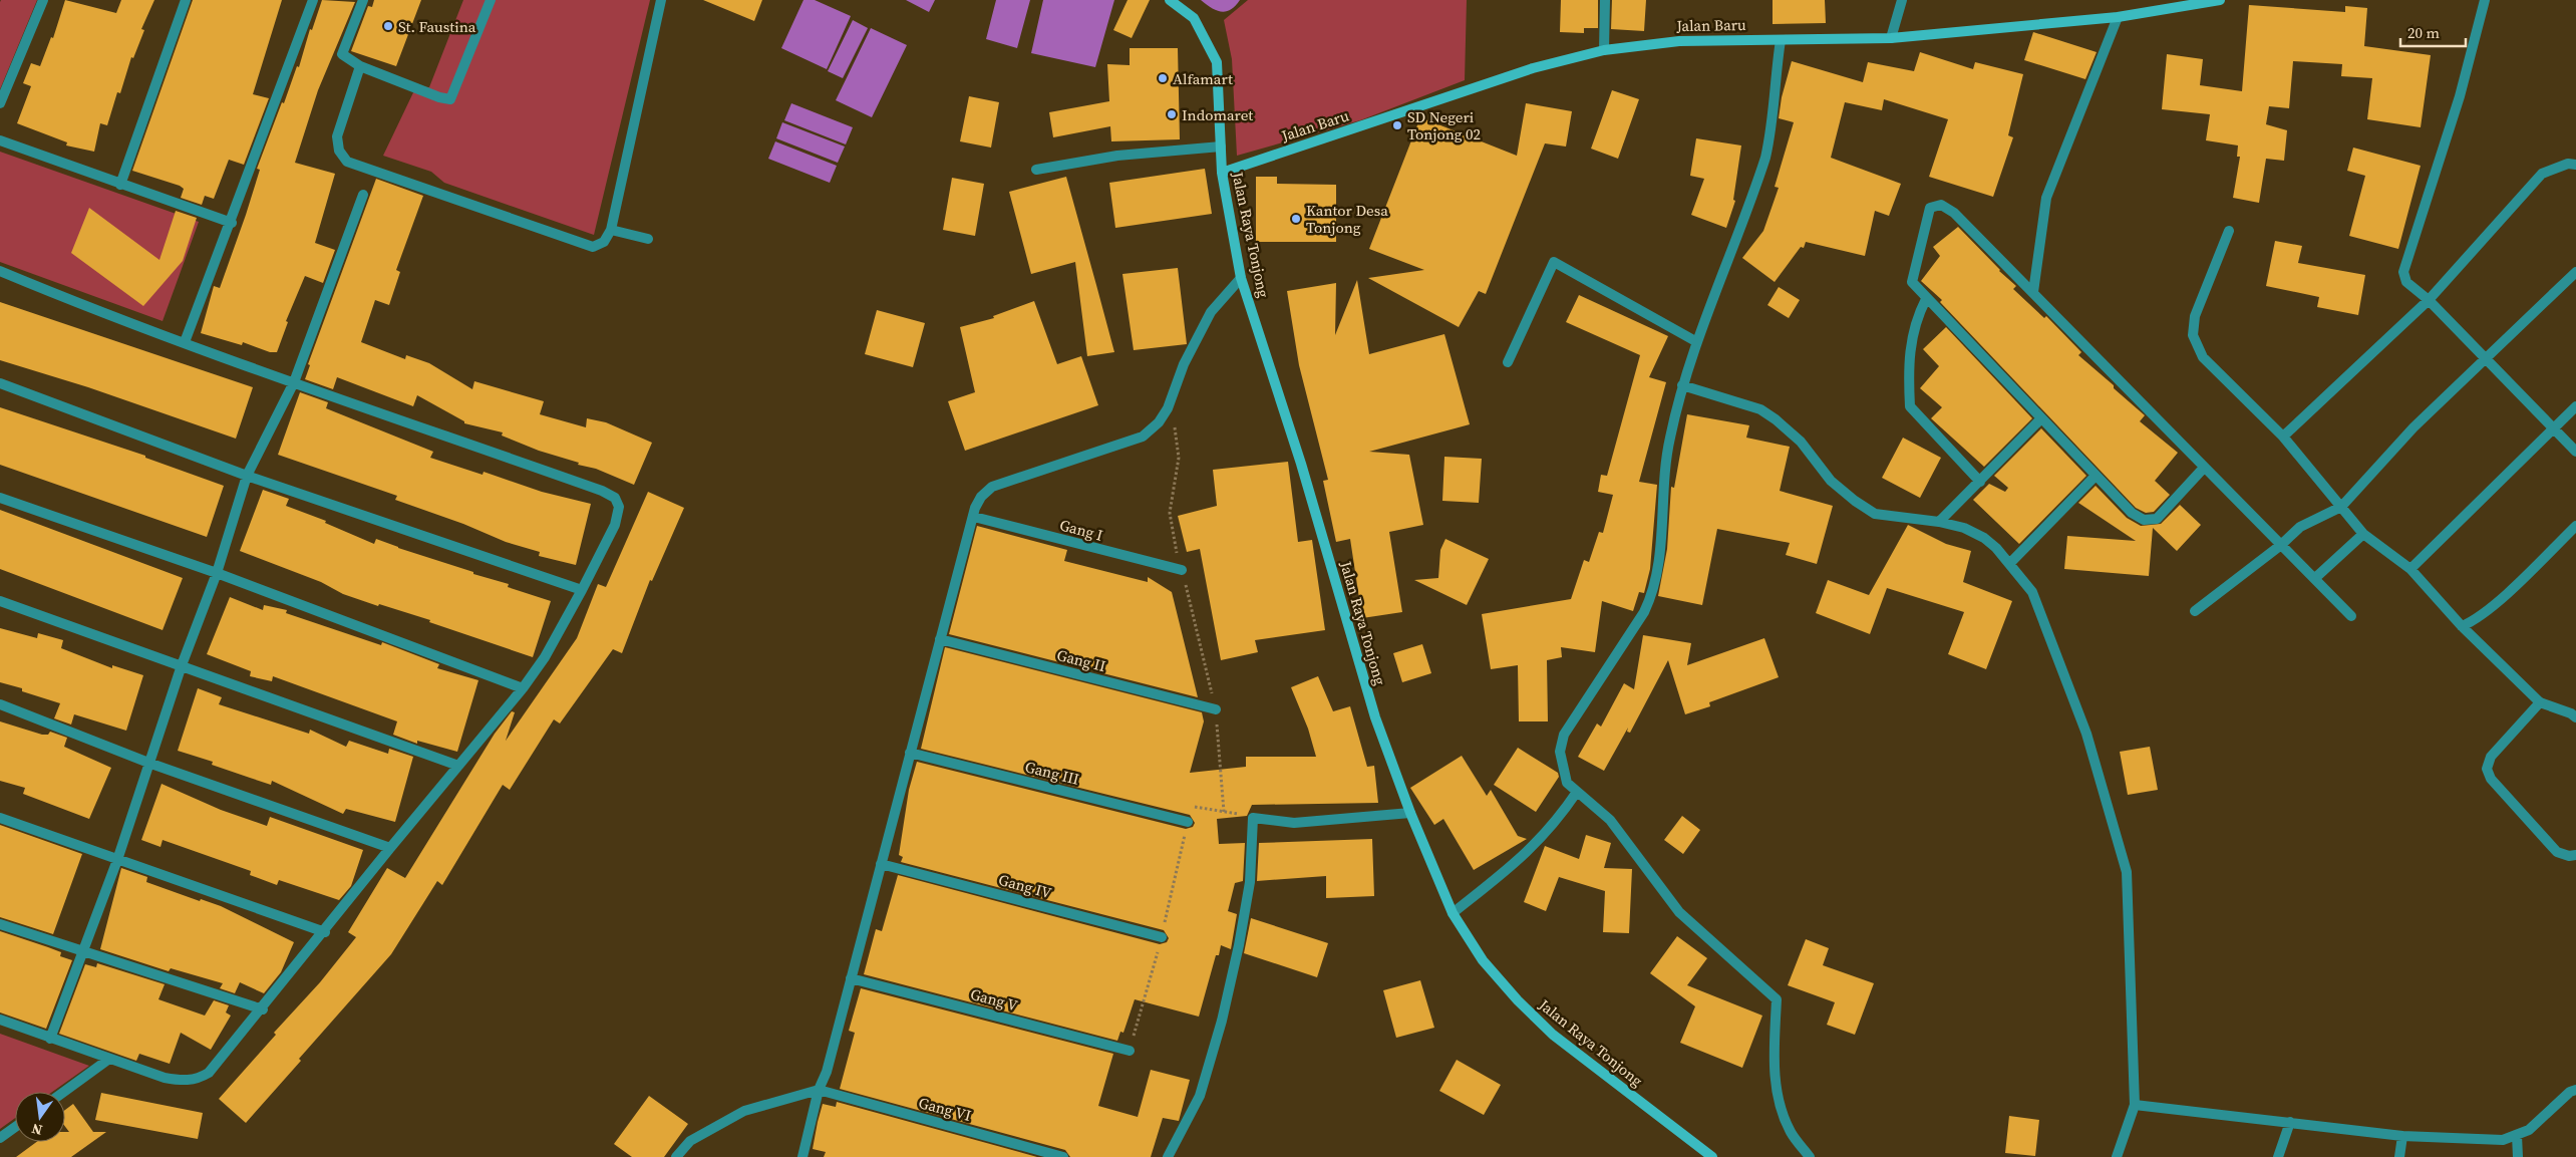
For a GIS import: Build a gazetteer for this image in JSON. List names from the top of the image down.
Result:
{
  "streets": {
    "main road": ["Jalan Baru", "Jalan Raya Tonjong"],
    "street": [
      "Gang I",
      "Gang II",
      "Gang III",
      "Gang IV",
      "Gang V",
      "Gang VI"
    ]
  },
  "crossings": [
    ["Jalan Baru", "Jalan Raya Tonjong"]
  ],
  "places": [
    "St. Faustina",
    "Alfamart",
    "Indomaret",
    "SD Negeri Tonjong 02",
    "Kantor Desa Tonjong"
  ],
  "scale_bar": "20 m",
  "north": "bottom"
}
